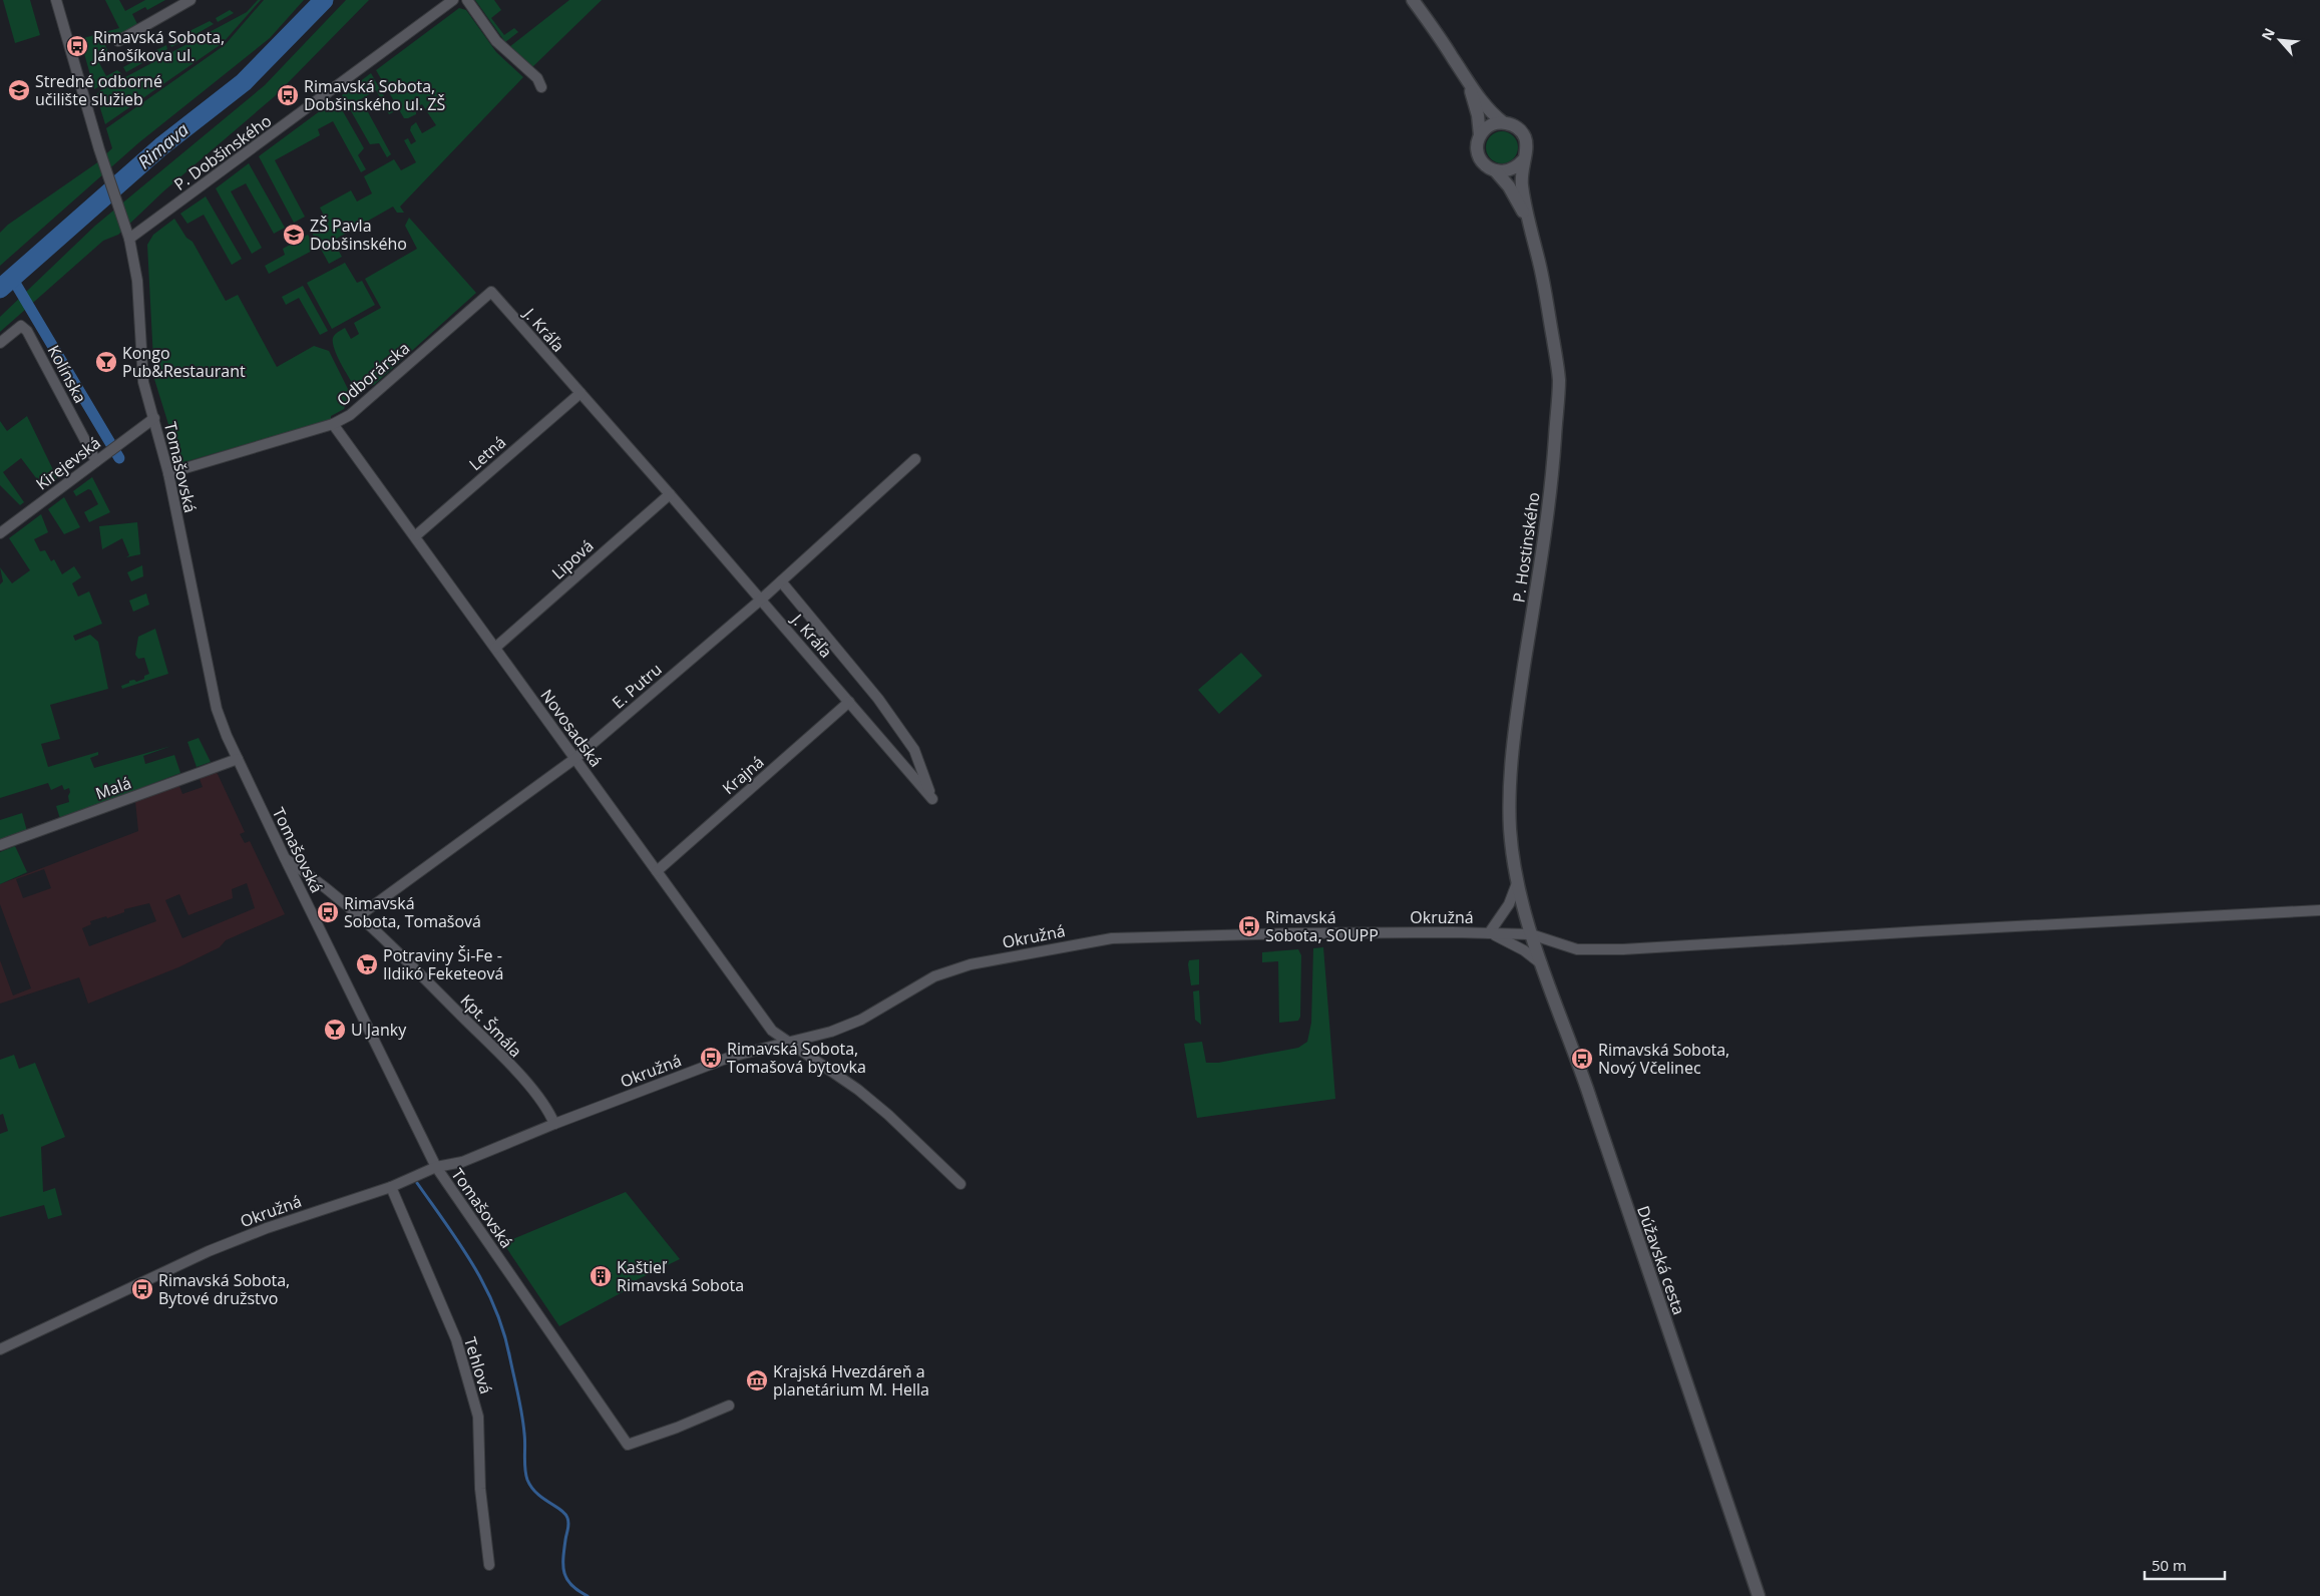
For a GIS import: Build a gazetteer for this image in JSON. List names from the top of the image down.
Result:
{
  "streets": {
    "street": [
      "P. Dobšinského",
      "J. Kráľa",
      "Kolínska",
      "Odborárska",
      "Letná",
      "Kirejevská",
      "Tomašovská",
      "P. Hostinského",
      "Lipová",
      "E. Putru",
      "Novosadská",
      "Krajná",
      "Malá",
      "Okružná",
      "Kpt. Šmála",
      "Dúžavská cesta",
      "Tehlová"
    ]
  },
  "crossings": [
    ["P. Dobšinského", "Tomašovská"],
    ["J. Kráľa", "Odborárska"],
    ["J. Kráľa", "Letná"],
    ["J. Kráľa", "Lipová"],
    ["J. Kráľa", "E. Putru"],
    ["J. Kráľa", "Krajná"],
    ["Kolínska", "Kirejevská"],
    ["Odborárska", "Tomašovská"],
    ["Odborárska", "Novosadská"],
    ["Letná", "Novosadská"],
    ["Kirejevská", "Tomašovská"],
    ["Tomašovská", "Malá"],
    ["Tomašovská", "Okružná"],
    ["Tomašovská", "Kpt. Šmála"],
    ["P. Hostinského", "Okružná"],
    ["P. Hostinského", "Dúžavská cesta"],
    ["Lipová", "Novosadská"],
    ["E. Putru", "Novosadská"],
    ["E. Putru", "Kpt. Šmála"],
    ["Novosadská", "Krajná"],
    ["Novosadská", "Okružná"],
    ["Okružná", "Kpt. Šmála"],
    ["Okružná", "Dúžavská cesta"],
    ["Okružná", "Tehlová"]
  ],
  "water": ["Rimava"],
  "places": {
    "bus stop": [
      "Rimavská Sobota, Jánošíkova ul.",
      "Rimavská Sobota, Dobšinského ul. ZŠ",
      "Rimavská Sobota, Tomašová",
      "Rimavská Sobota, SOUPP",
      "Rimavská Sobota, Tomašová bytovka",
      "Rimavská Sobota, Nový Včelinec",
      "Rimavská Sobota, Bytové družstvo"
    ],
    "school or university": ["Stredné odborné učilište služieb", "ZŠ Pavla Dobšinského"],
    "bar": ["Kongo Pub&Restaurant", "U Janky"],
    "supermarket": ["Potraviny Ši-Fe - Ildikó Feketeová"],
    "building": ["Kaštieľ Rimavská Sobota"],
    "museum": ["Krajská Hvezdáreň a planetárium M. Hella"]
  },
  "scale_bar": "50 m",
  "north": "top left"
}
